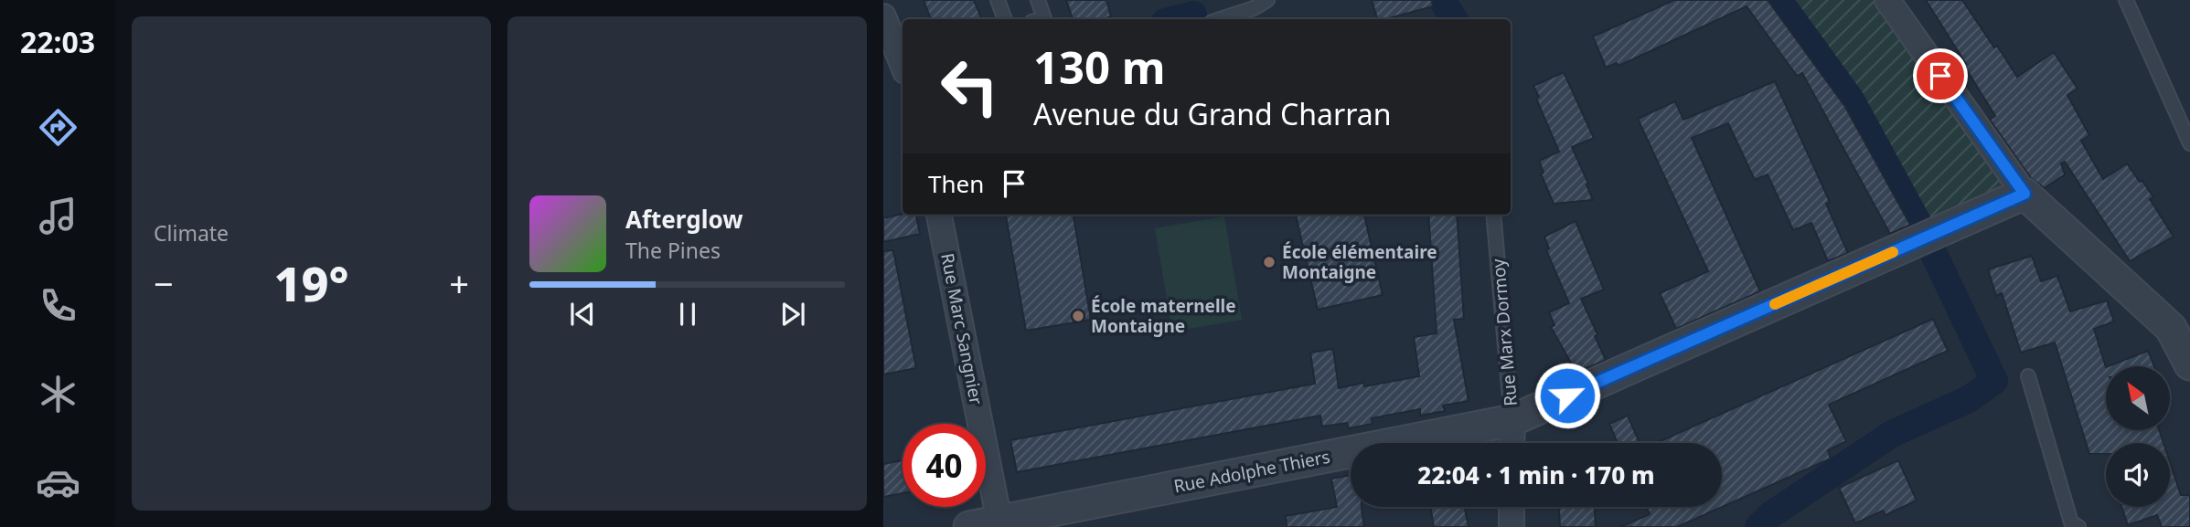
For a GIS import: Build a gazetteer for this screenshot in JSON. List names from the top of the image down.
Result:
{
  "streets": {
    "street": ["Rue Marc Sangnier", "Rue Marx Dormoy", "Rue Adolphe Thiers"]
  },
  "crossings": [
    ["Rue Marc Sangnier", "Rue Adolphe Thiers"],
    ["Rue Marx Dormoy", "Rue Adolphe Thiers"]
  ],
  "places": ["École élémentaire Montaigne", "École maternelle Montaigne"],
  "north": "top left",
  "page": {
    "tabs": "22:03",
    "tile": "Climate",
    "turn": ["130 m", "Avenue du Grand Charran"],
    "then": "Then",
    "song": ["Afterglow", "The Pines"],
    "heat": ["−", "19°", "+"],
    "limit": "40",
    "trip": "22:04 · 1 min · 170 m"
  }
}
